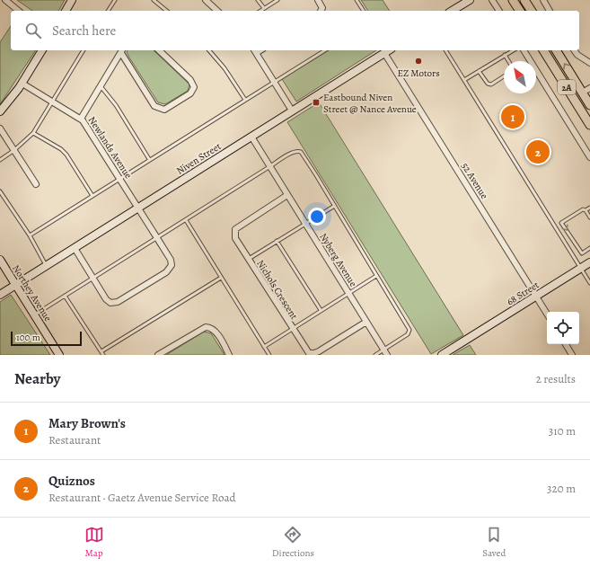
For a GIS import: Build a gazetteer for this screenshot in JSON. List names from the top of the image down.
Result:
{
  "streets": {
    "main road": ["2A"],
    "street": [
      "Newlands Avenue",
      "Niven Street",
      "52 Avenue",
      "Nyberg Avenue",
      "Nichols Crescent",
      "Northey Avenue",
      "68 Street"
    ]
  },
  "crossings": [
    ["Newlands Avenue", "Niven Street"],
    ["Niven Street", "52 Avenue"],
    ["Niven Street", "Nyberg Avenue"],
    ["Niven Street", "Northey Avenue"],
    ["52 Avenue", "68 Street"],
    ["Nyberg Avenue", "Nichols Crescent"]
  ],
  "places": {
    "other": ["EZ Motors"],
    "transit": ["Eastbound Niven Street @ Nance Avenue"]
  },
  "scale_bar": "100 m",
  "north": "top left",
  "page": {
    "search": "Search here",
    "pins": ["1", "2"],
    "scale": "100 m",
    "heading": ["Nearby", "2 results"],
    "list": [
      {
        "mark": "1",
        "name": "Mary Brown's",
        "note": "Restaurant",
        "value": "310 m"
      },
      {
        "mark": "2",
        "name": "Quiznos",
        "note": "Restaurant · Gaetz Avenue Service Road",
        "value": "320 m"
      }
    ],
    "nav": ["Map", "Directions", "Saved"]
  }
}
